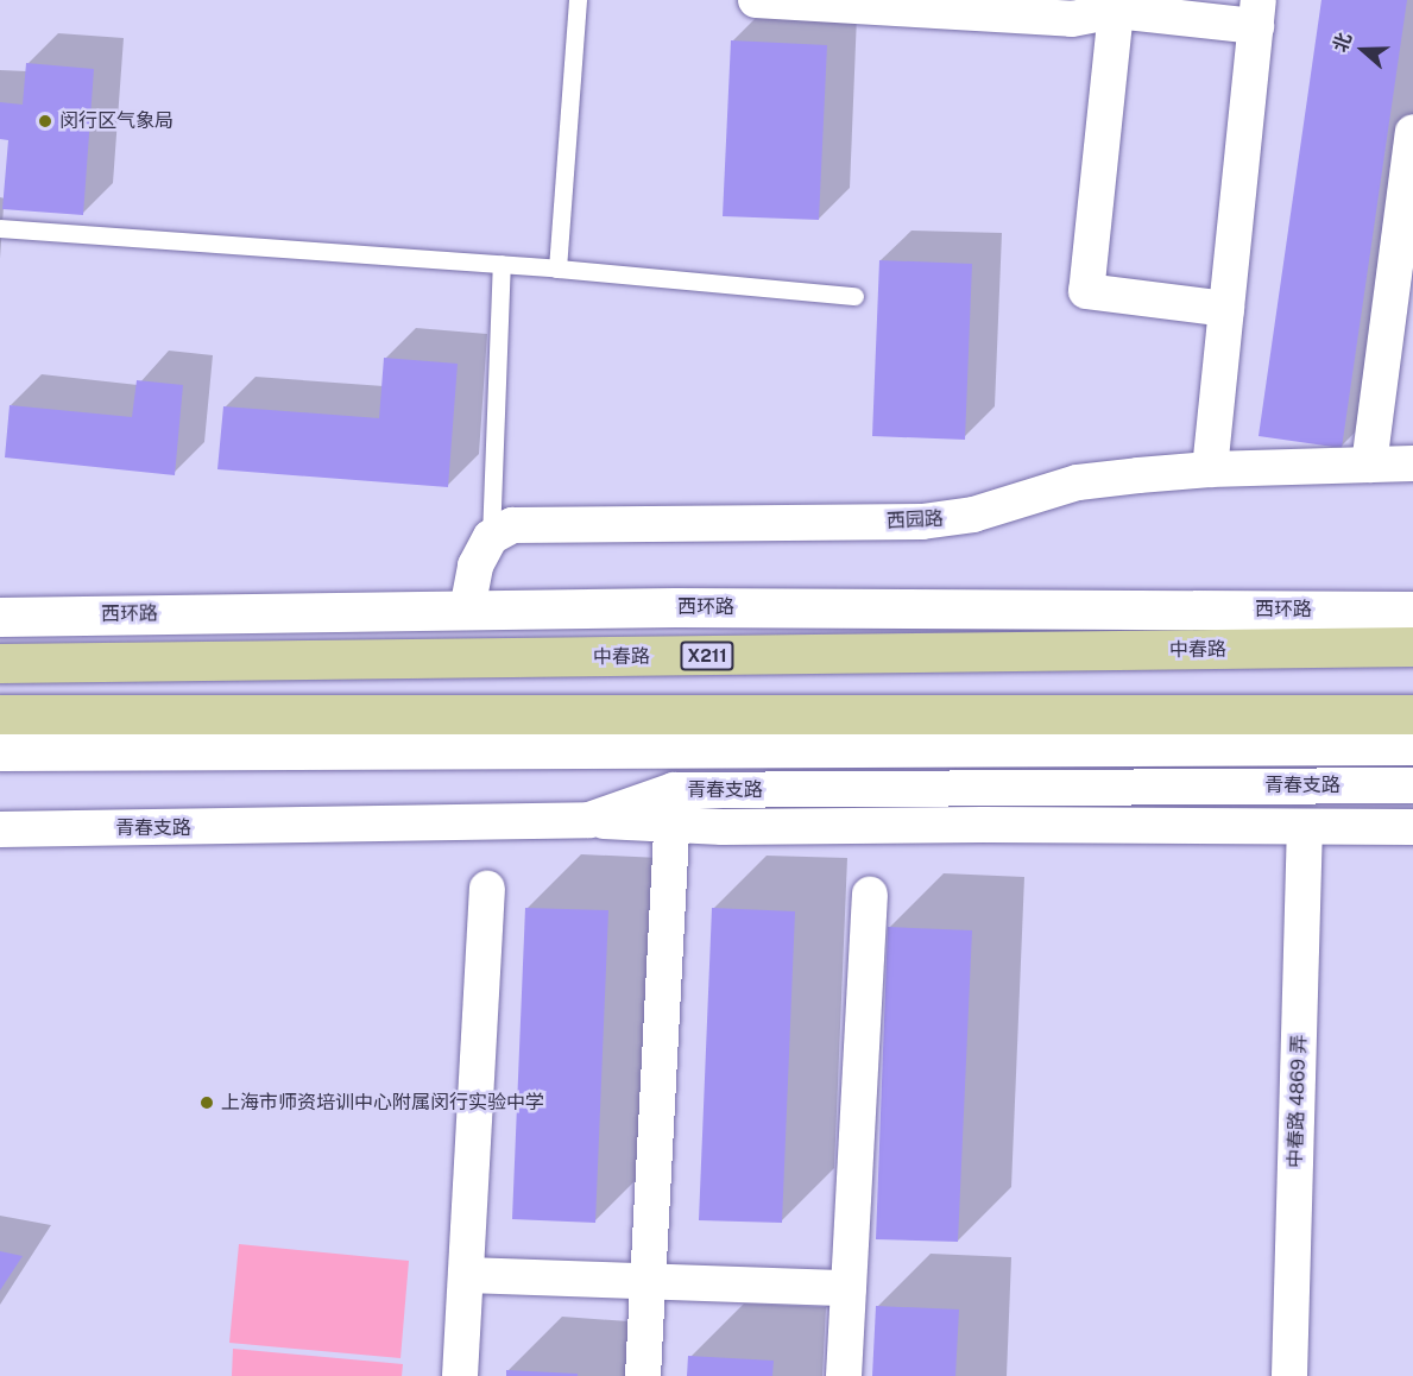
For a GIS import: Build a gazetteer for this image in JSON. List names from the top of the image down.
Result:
{
  "streets": {
    "main road": ["西环路", "中春路", "X211"],
    "street": ["西园路", "青春支路", "中春路 4869 弄"]
  },
  "places": ["闵行区气象局", "上海市师资培训中心附属闵行实验中学"],
  "north": "left"
}
